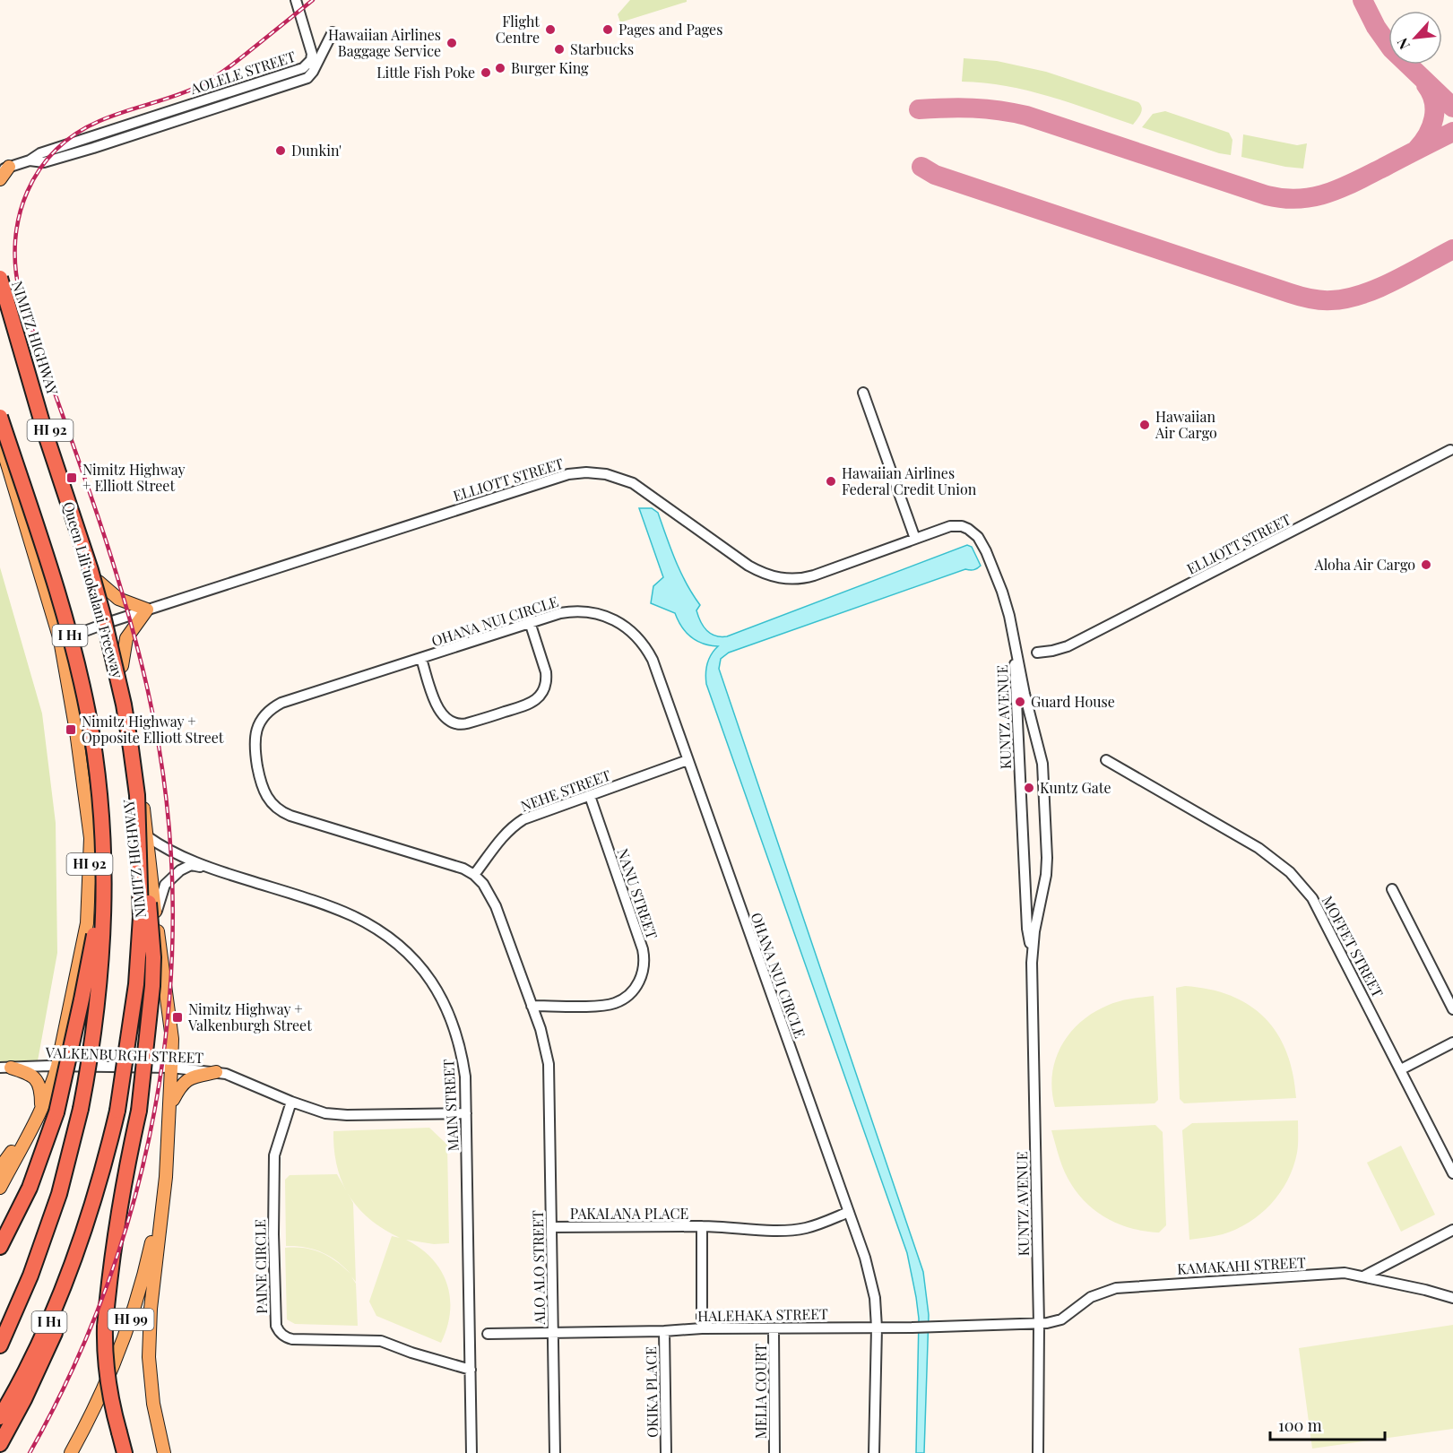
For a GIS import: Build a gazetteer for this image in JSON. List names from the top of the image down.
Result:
{
  "streets": {
    "highway": ["Queen Liliʻuokalani Freeway", "I H1"],
    "main road": ["NIMITZ HIGHWAY", "HI 92", "HI 99"],
    "street": [
      "AOLELE STREET",
      "ELLIOTT STREET",
      "OHANA NUI CIRCLE",
      "KUNTZ AVENUE",
      "NEHE STREET",
      "NANU STREET",
      "MOFFET STREET",
      "VALKENBURGH STREET",
      "MAIN STREET",
      "PAKALANA PLACE",
      "KAMAKAHI STREET",
      "PAINE CIRCLE",
      "ALO ALO STREET",
      "HALEHAKA STREET",
      "MELIA COURT",
      "OKIKA PLACE"
    ]
  },
  "crossings": [
    ["NIMITZ HIGHWAY", "ELLIOTT STREET"],
    ["NIMITZ HIGHWAY", "VALKENBURGH STREET"],
    ["NIMITZ HIGHWAY", "MAIN STREET"],
    ["NIMITZ HIGHWAY", "HI 99"],
    ["HI 92", "ELLIOTT STREET"],
    ["HI 92", "VALKENBURGH STREET"],
    ["ELLIOTT STREET", "KUNTZ AVENUE"],
    ["OHANA NUI CIRCLE", "NEHE STREET"],
    ["OHANA NUI CIRCLE", "NANU STREET"],
    ["OHANA NUI CIRCLE", "ALO ALO STREET"],
    ["OHANA NUI CIRCLE", "HALEHAKA STREET"],
    ["KUNTZ AVENUE", "KAMAKAHI STREET"],
    ["KUNTZ AVENUE", "HALEHAKA STREET"],
    ["NEHE STREET", "NANU STREET"],
    ["VALKENBURGH STREET", "MAIN STREET"],
    ["VALKENBURGH STREET", "PAINE CIRCLE"],
    ["MAIN STREET", "PAINE CIRCLE"],
    ["PAKALANA PLACE", "ALO ALO STREET"],
    ["PAKALANA PLACE", "HALEHAKA STREET"],
    ["KAMAKAHI STREET", "HALEHAKA STREET"],
    ["ALO ALO STREET", "HALEHAKA STREET"],
    ["HALEHAKA STREET", "MELIA COURT"],
    ["HALEHAKA STREET", "OKIKA PLACE"]
  ],
  "places": {
    "other": [
      "Flight Centre",
      "Pages and Pages",
      "Hawaiian Airlines Baggage Service",
      "Starbucks",
      "Burger King",
      "Little Fish Poke",
      "Dunkin'",
      "Hawaiian Air Cargo",
      "Hawaiian Airlines Federal Credit Union",
      "Aloha Air Cargo",
      "Guard House",
      "Kuntz Gate"
    ],
    "transit": ["Nimitz Highway + Elliott Street", "Nimitz Highway + Opposite Elliott Street", "Nimitz Highway + Valkenburgh Street"]
  },
  "scale_bar": "100 m",
  "north": "bottom left"
}
